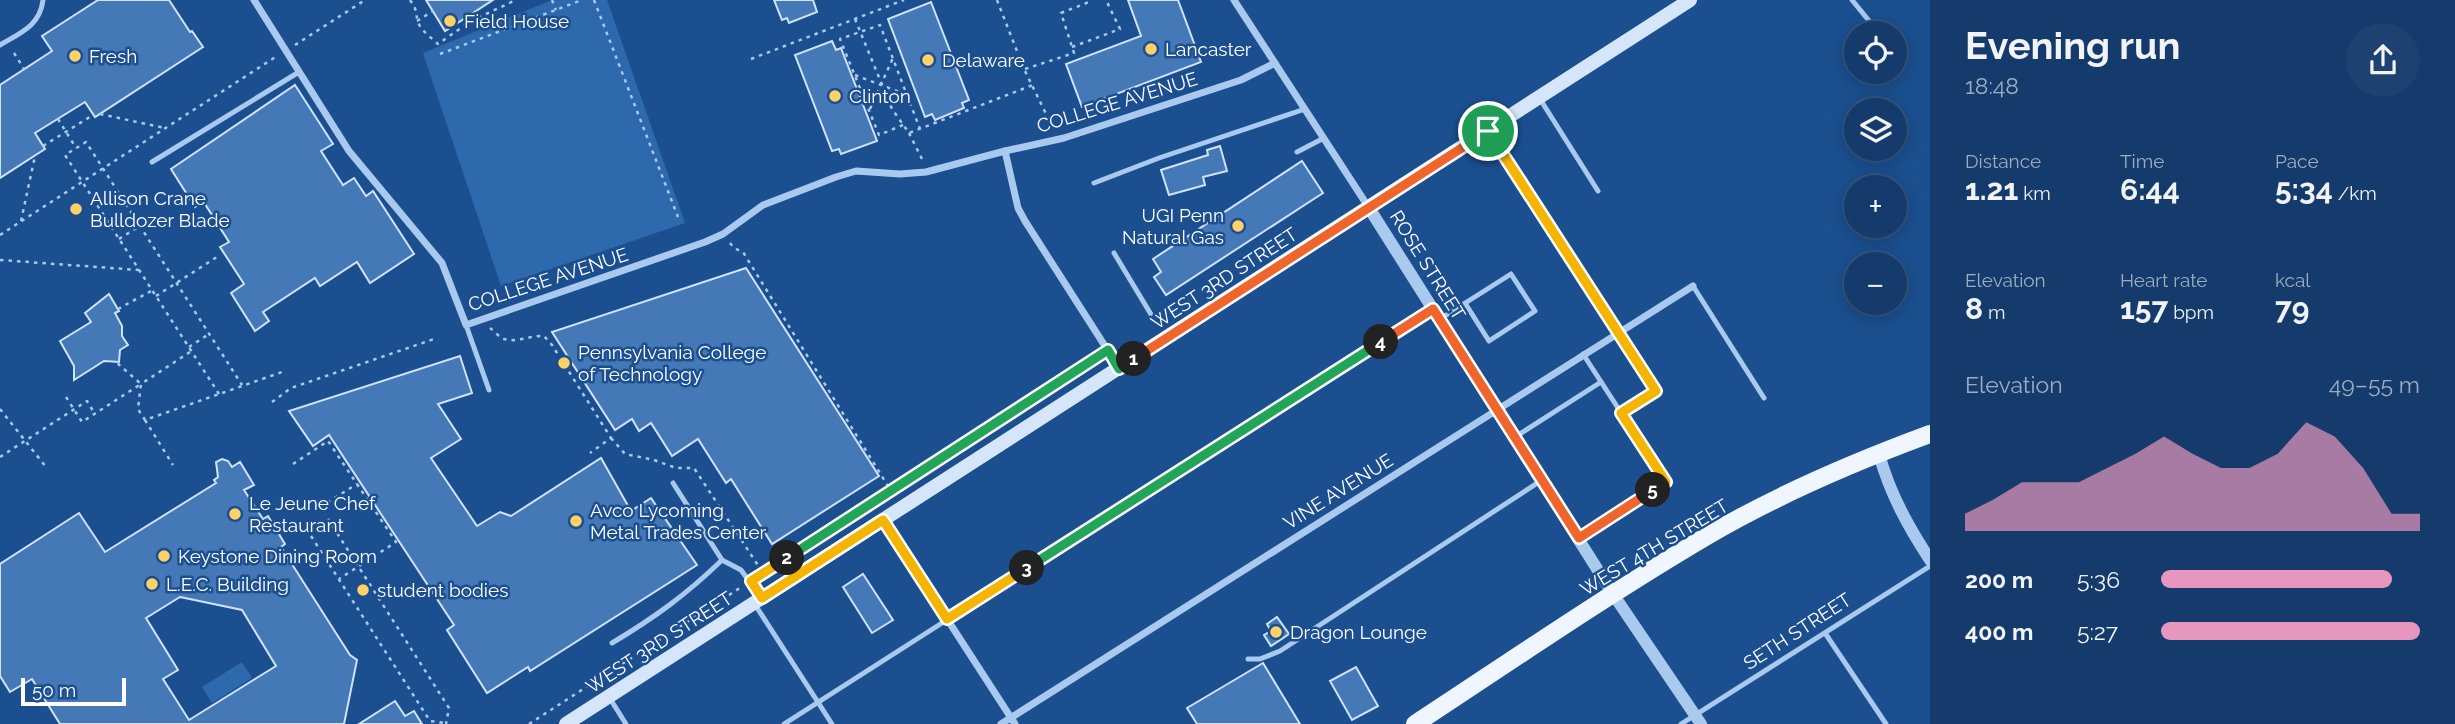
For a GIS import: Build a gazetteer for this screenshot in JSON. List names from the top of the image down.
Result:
{
  "streets": {
    "main road": ["WEST 3RD STREET", "WEST 4TH STREET"],
    "street": ["COLLEGE AVENUE", "ROSE STREET", "VINE AVENUE"],
    "lane": ["SETH STREET"]
  },
  "crossings": [
    ["COLLEGE AVENUE", "ROSE STREET"],
    ["ROSE STREET", "WEST 3RD STREET"],
    ["ROSE STREET", "VINE AVENUE"],
    ["ROSE STREET", "WEST 4TH STREET"],
    ["ROSE STREET", "SETH STREET"]
  ],
  "places": [
    "Field House",
    "Lancaster",
    "Fresh",
    "Delaware",
    "Clinton",
    "Allison Crane Bulldozer Blade",
    "UGI Penn Natural Gas",
    "Pennsylvania College of Technology",
    "Le Jeune Chef Restaurant",
    "Avco Lycoming Metal Trades Center",
    "Keystone Dining Room",
    "L.E.C. Building",
    "student bodies",
    "Dragon Lounge"
  ],
  "scale_bar": "50 m",
  "page": {
    "heading": ["Evening run", "18:48"],
    "map_buttons": ["+", "−"],
    "stats": [
      ["Distance", "1.21 km"],
      ["Time", "6:44"],
      ["Pace", "5:34 /km"],
      ["Elevation", "8 m"],
      ["Heart rate", "157 bpm"],
      ["kcal", "79"]
    ],
    "pins": [
      "4",
      "1",
      "5",
      "2",
      "3"
    ],
    "chart": ["Elevation", "49–55 m"],
    "list": [
      {
        "name": "200 m",
        "note": "5:36"
      },
      {
        "name": "400 m",
        "note": "5:27"
      }
    ],
    "scale": "50 m"
  }
}
